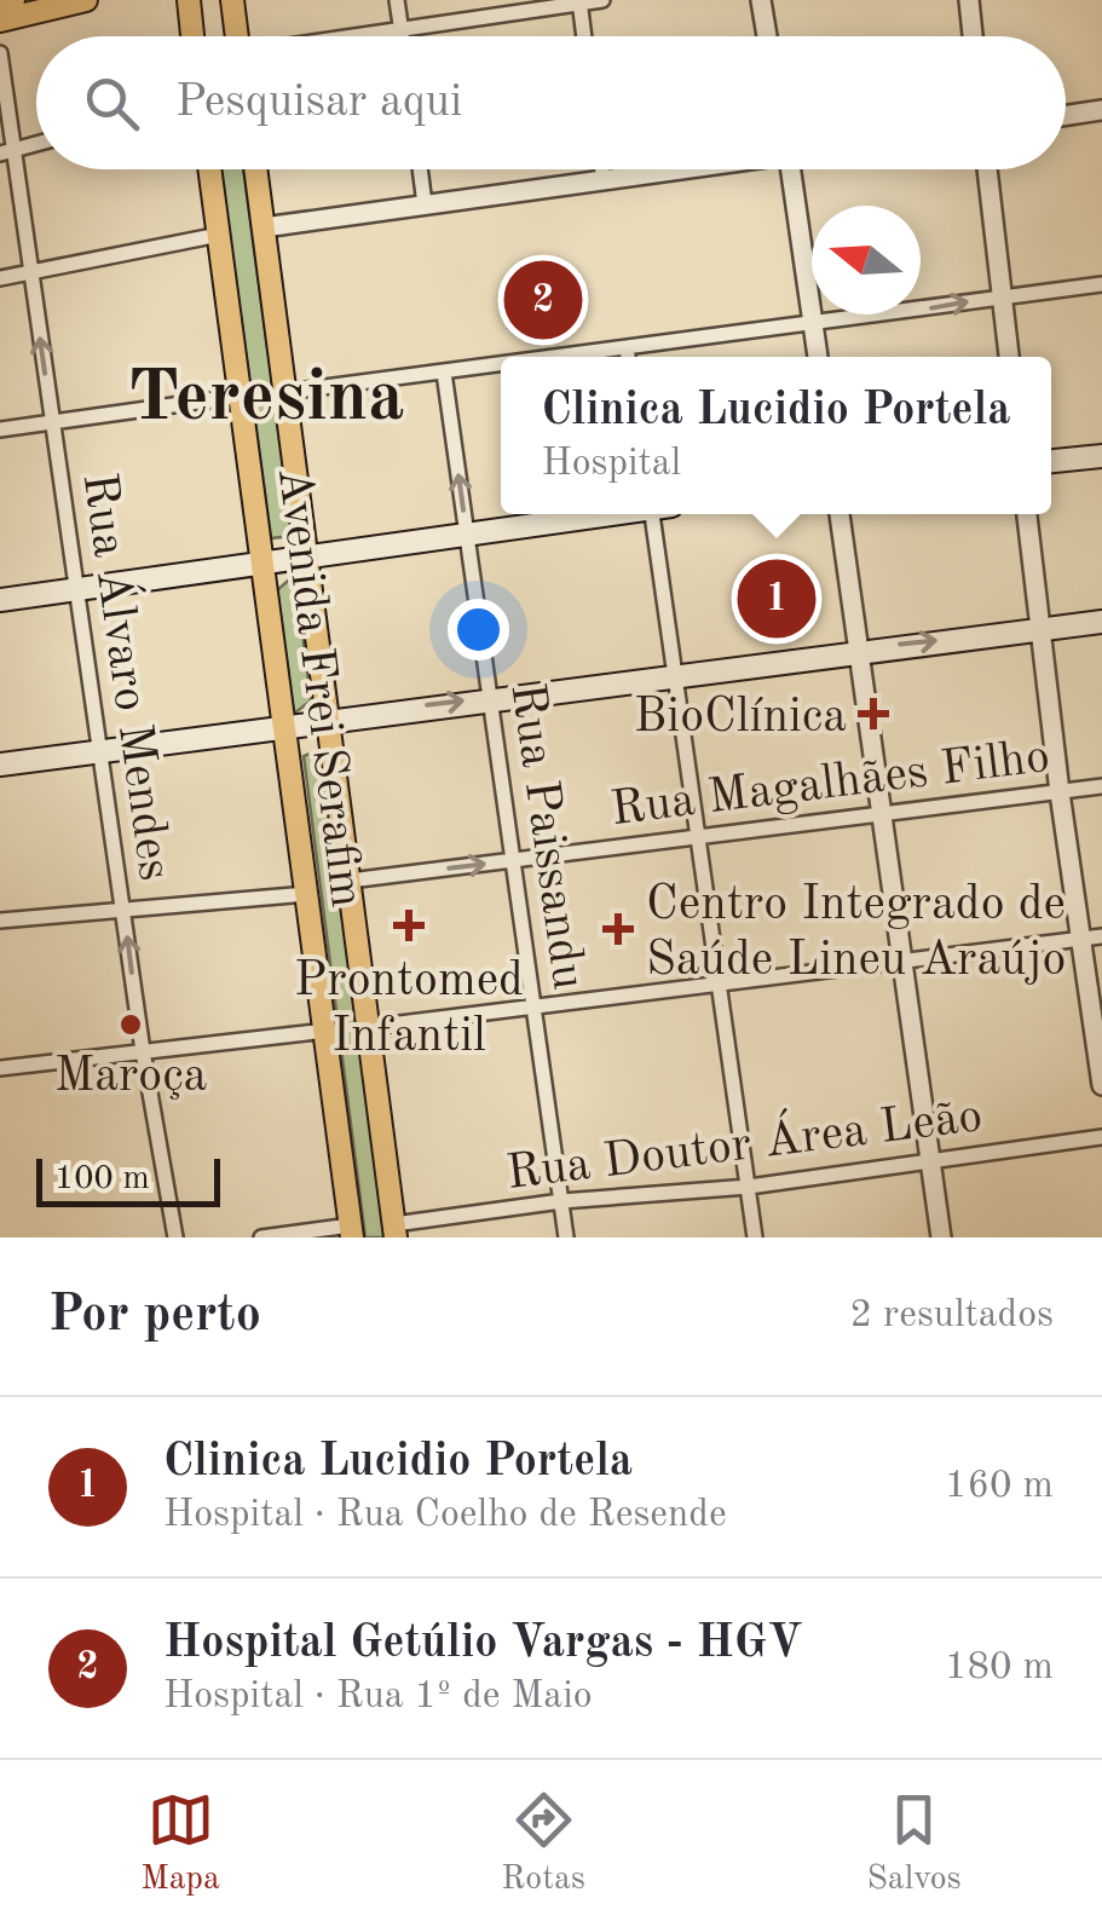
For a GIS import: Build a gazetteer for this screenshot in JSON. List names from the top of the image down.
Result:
{
  "streets": {
    "main road": ["Avenida Frei Serafim"],
    "street": [
      "Rua Álvaro Mendes",
      "Rua Magalhães Filho",
      "Rua Paissandu",
      "Rua Doutor Área Leão"
    ]
  },
  "crossings": [
    ["Avenida Frei Serafim", "Rua Magalhães Filho"],
    ["Avenida Frei Serafim", "Rua Doutor Área Leão"],
    ["Rua Magalhães Filho", "Rua Paissandu"],
    ["Rua Paissandu", "Rua Doutor Área Leão"]
  ],
  "districts": ["Teresina"],
  "places": {
    "health": ["BioClínica", "Prontomed Infantil", "Centro Integrado de Saúde Lineu Araújo"],
    "other": ["Maroça"]
  },
  "scale_bar": "100 m",
  "north": "left",
  "page": {
    "search": "Pesquisar aqui",
    "pins": ["2", "1"],
    "popup": ["Clinica Lucidio Portela", "Hospital"],
    "scale": "100 m",
    "heading": ["Por perto", "2 resultados"],
    "list": [
      {
        "mark": "1",
        "name": "Clinica Lucidio Portela",
        "note": "Hospital · Rua Coelho de Resende",
        "value": "160 m"
      },
      {
        "mark": "2",
        "name": "Hospital Getúlio Vargas - HGV",
        "note": "Hospital · Rua 1º de Maio",
        "value": "180 m"
      }
    ],
    "nav": ["Mapa", "Rotas", "Salvos"]
  }
}
